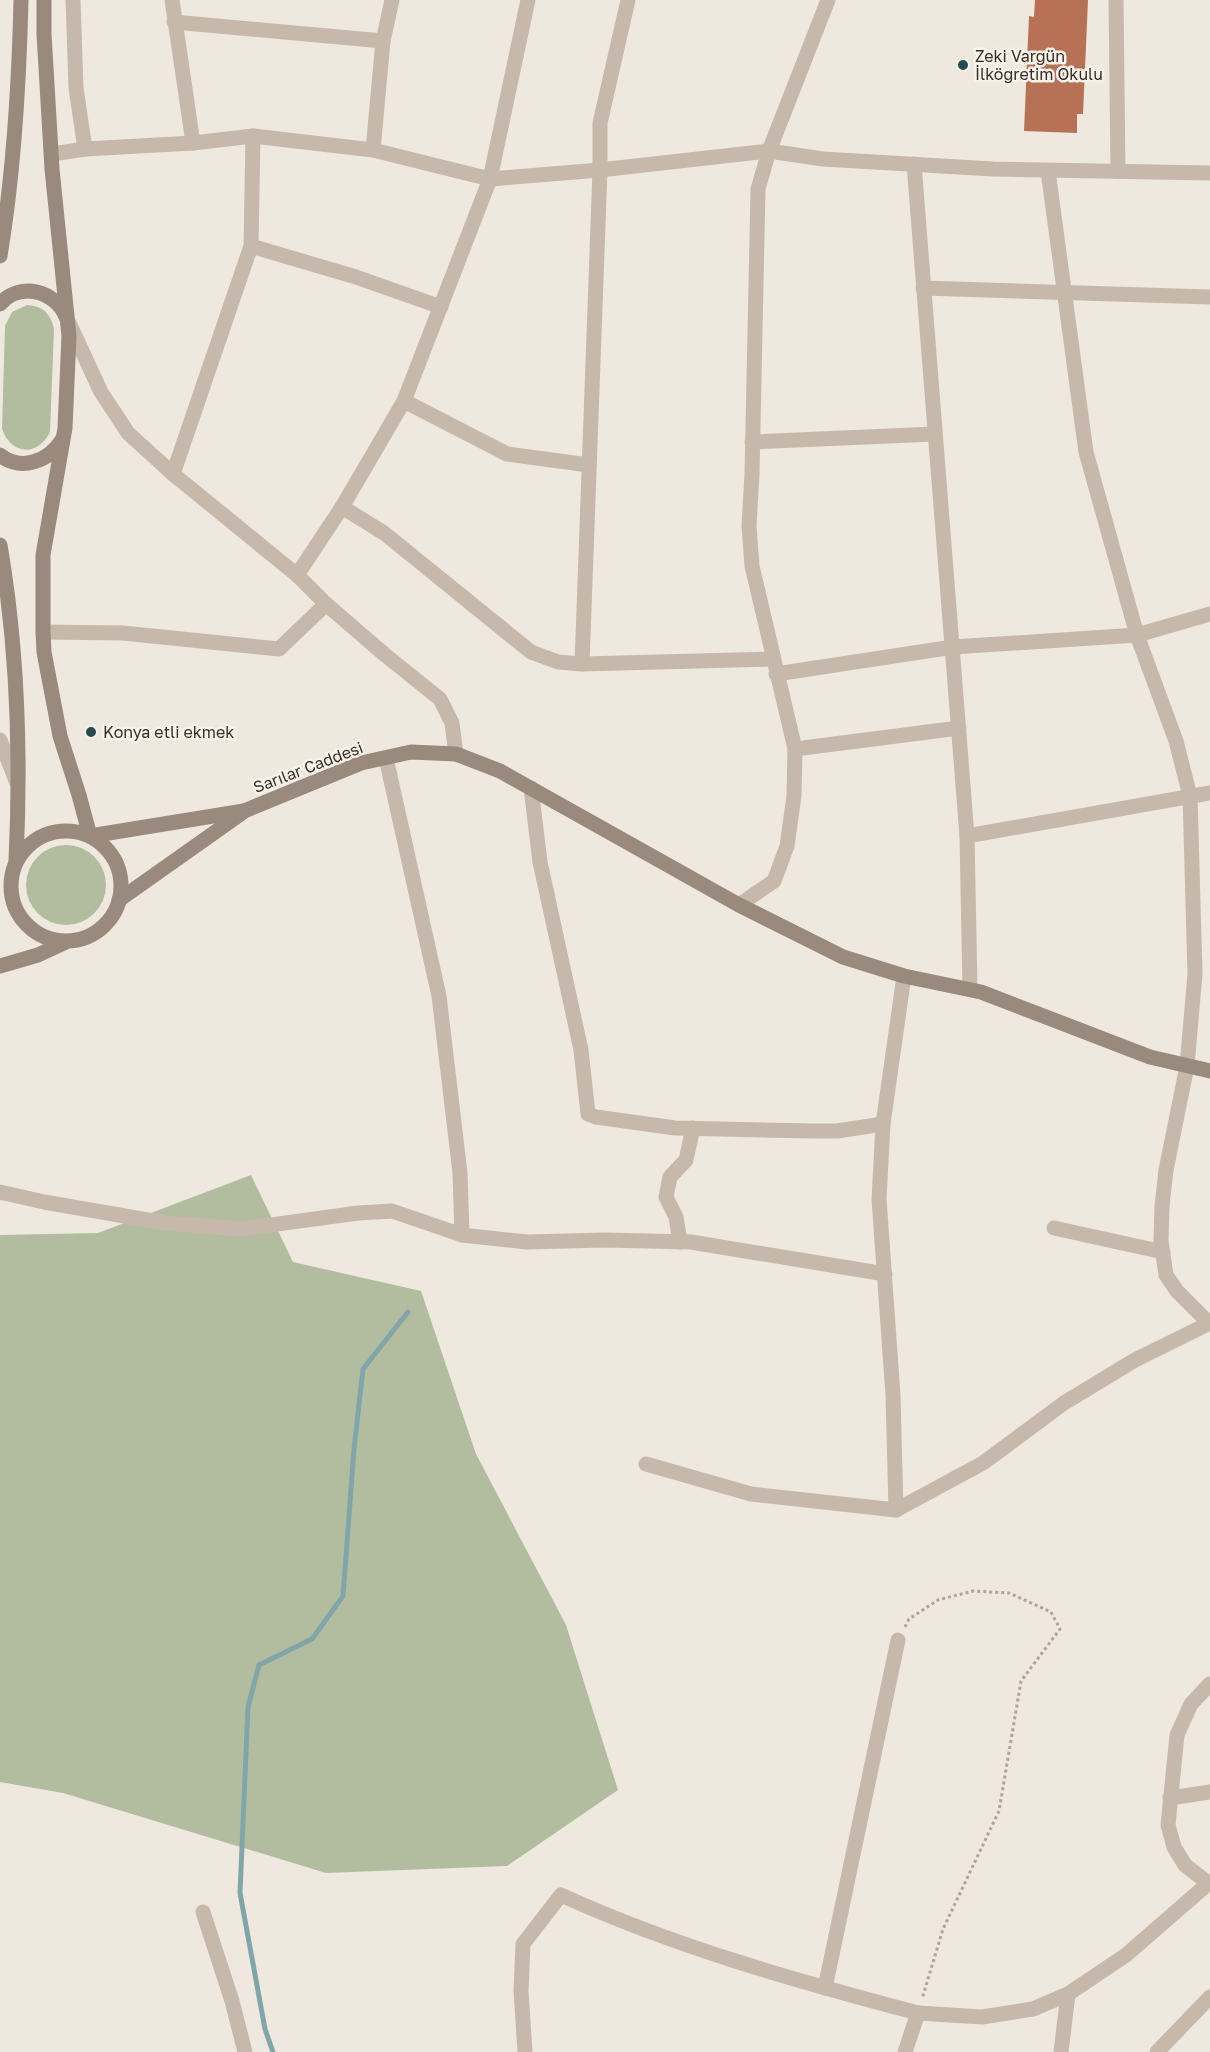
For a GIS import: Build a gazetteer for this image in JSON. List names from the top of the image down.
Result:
{
  "streets": {
    "street": ["Sarılar Caddesi"]
  },
  "places": ["Zeki Vargün İlköğretim Okulu", "Konya etli ekmek"]
}
